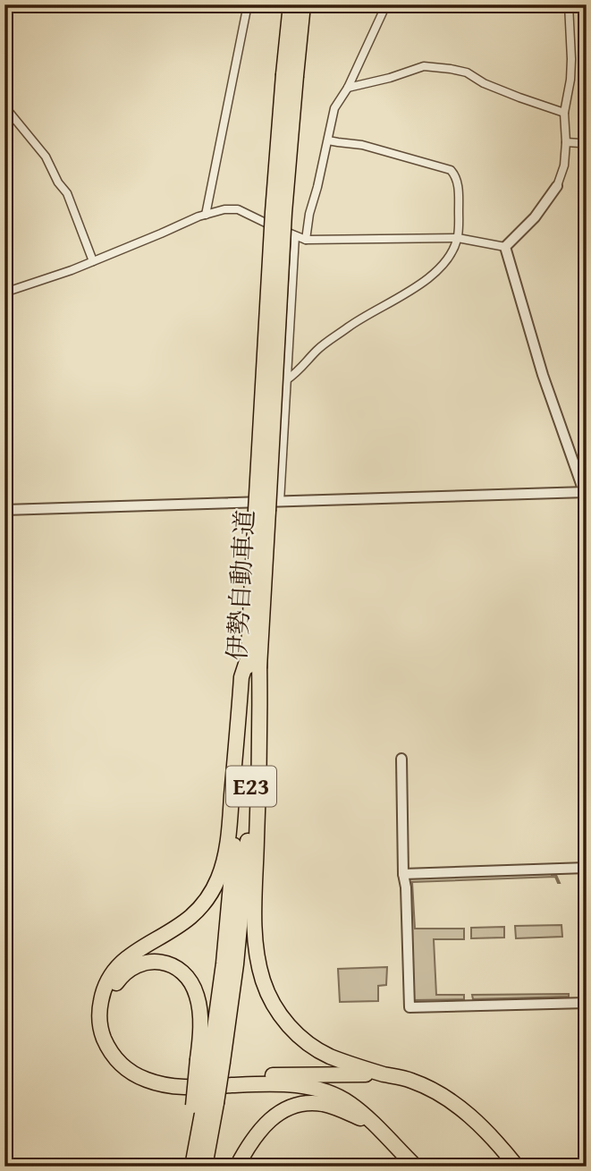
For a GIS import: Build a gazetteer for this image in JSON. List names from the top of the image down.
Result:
{
  "streets": {
    "highway": ["伊勢自動車道", "E23"]
  }
}
